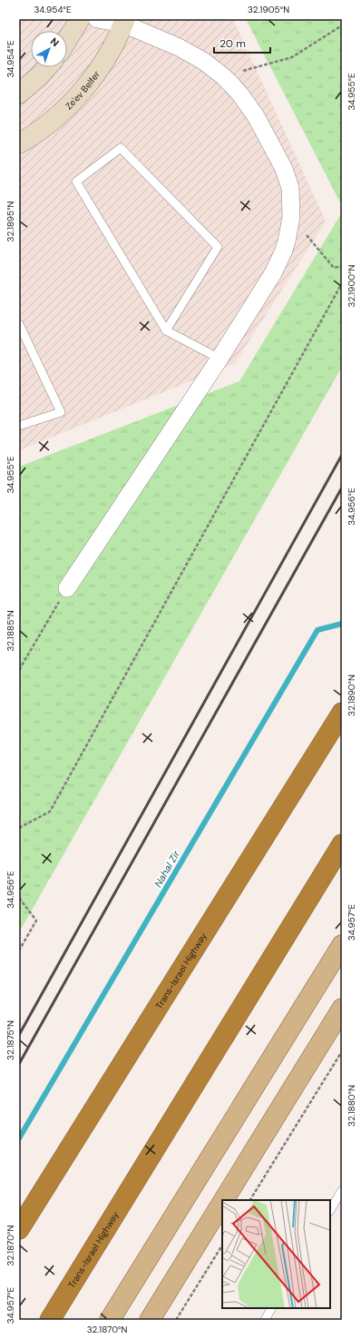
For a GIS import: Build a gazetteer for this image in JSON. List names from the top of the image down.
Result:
{
  "streets": {
    "highway": ["Trans-Israel Highway"],
    "street": ["Ze'ev Belfer"]
  },
  "water": ["Nahal Zir"],
  "scale_bar": "20 m",
  "north": "top right",
  "coordinates": [
    "34.954°E",
    "32.1905°N",
    "34.955°E",
    "32.1895°N",
    "32.1900°N",
    "34.956°E",
    "32.1885°N",
    "32.1890°N",
    "34.957°E",
    "32.1875°N",
    "32.1880°N",
    "32.1870°N"
  ]
}
